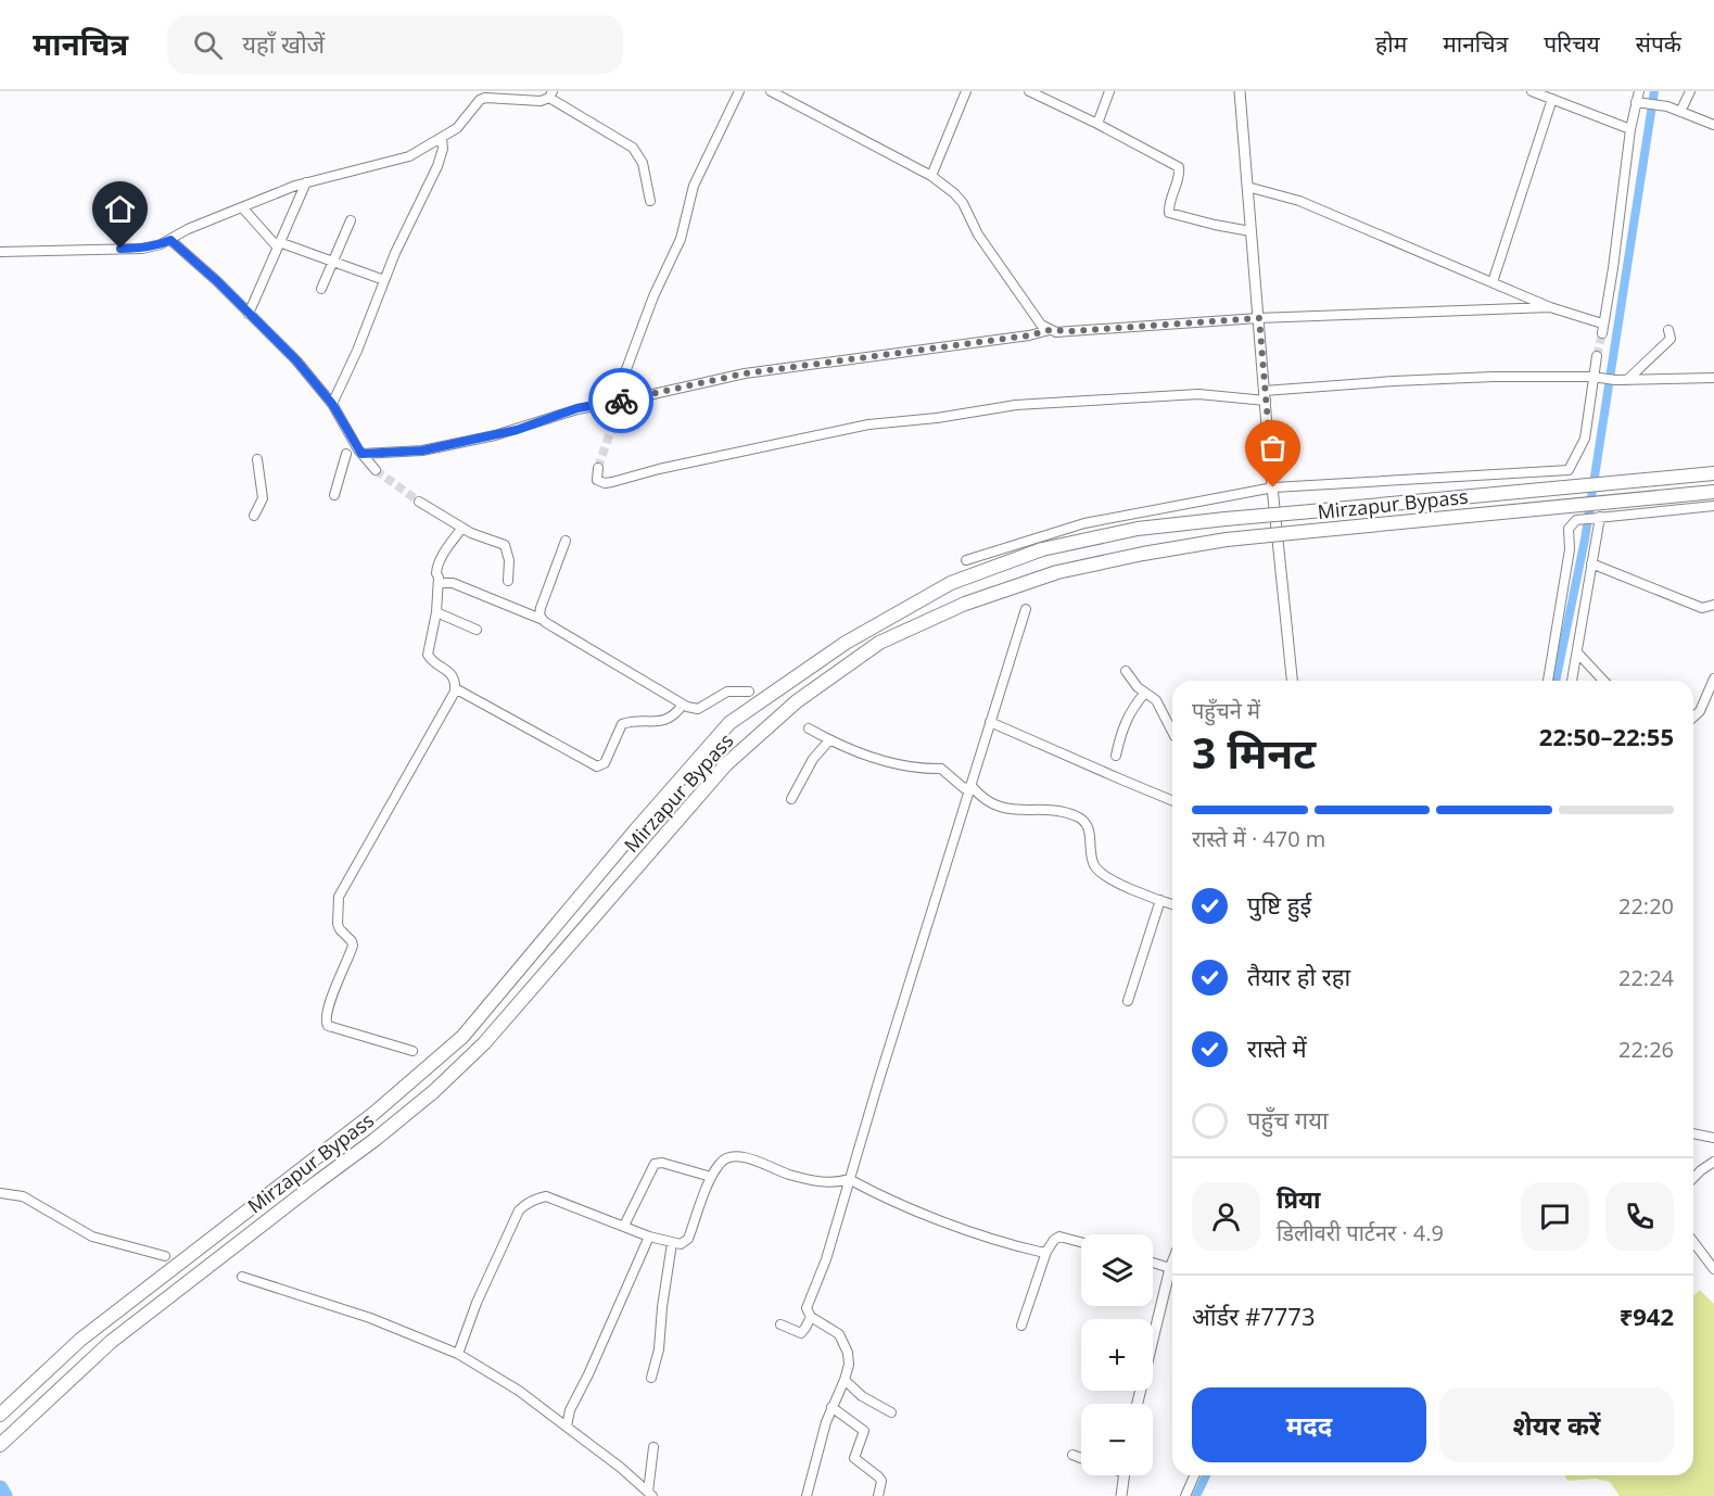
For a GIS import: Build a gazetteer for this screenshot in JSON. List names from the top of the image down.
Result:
{
  "streets": {
    "highway": ["Mirzapur Bypass"]
  },
  "page": {
    "header": "मानचित्र",
    "search": "यहाँ खोजें",
    "nav": [
      "होम",
      "मानचित्र",
      "परिचय",
      "संपर्क"
    ],
    "heading": ["3 मिनट", "पहुँचने में", "22:50–22:55"],
    "panel": [
      "प्रिया",
      "डिलीवरी पार्टनर · 4.9",
      "ऑर्डर #7773",
      "₹942"
    ],
    "bar": "रास्ते में · 470 m",
    "list": [
      ["पुष्टि हुई", "22:20"],
      ["तैयार हो रहा", "22:24"],
      ["रास्ते में", "22:26"],
      "पहुँच गया"
    ],
    "map_buttons": ["+", "−"],
    "buttons": ["मदद", "शेयर करें"]
  }
}
